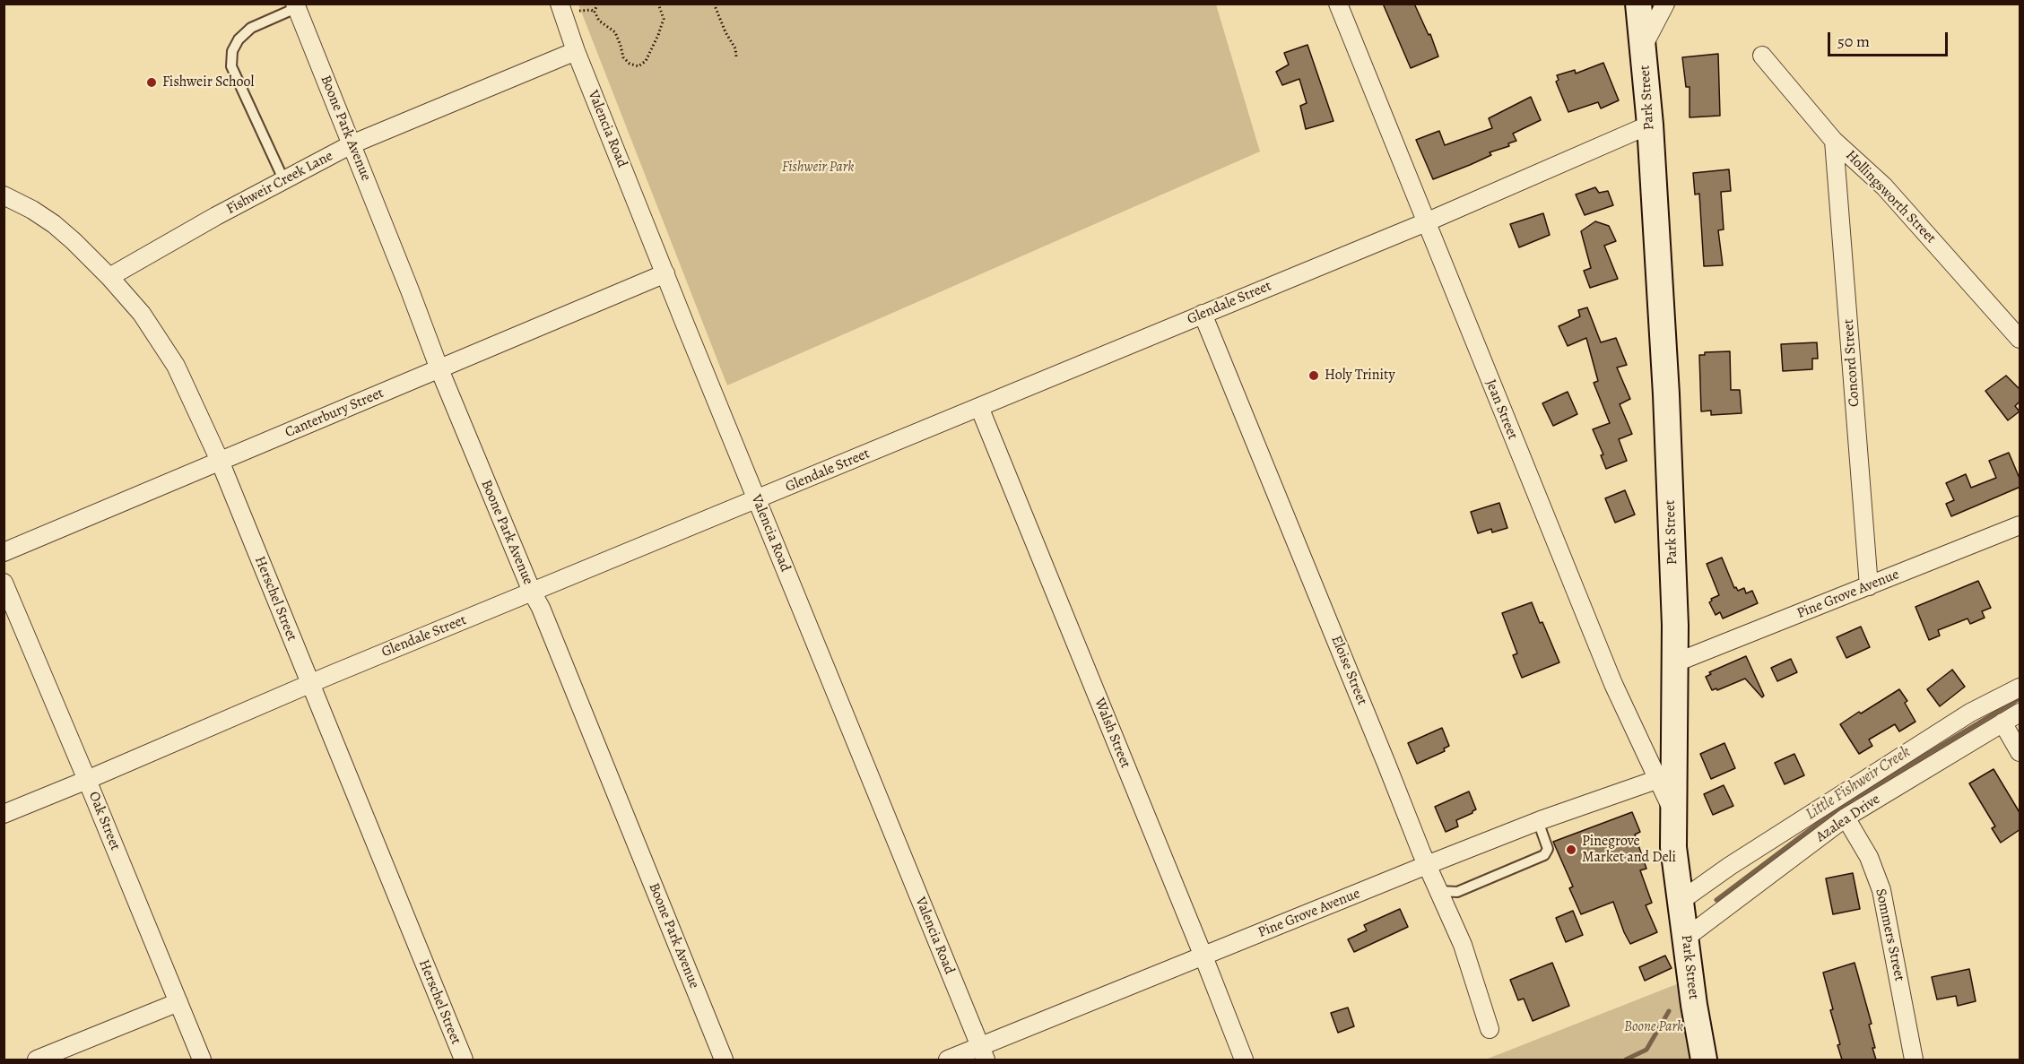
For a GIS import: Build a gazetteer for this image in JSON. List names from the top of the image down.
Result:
{
  "streets": {
    "street": [
      "Park Street",
      "Boone Park Avenue",
      "Valencia Road",
      "Fishweir Creek Lane",
      "Hollingsworth Street",
      "Glendale Street",
      "Concord Street",
      "Jean Street",
      "Canterbury Street",
      "Pine Grove Avenue",
      "Herschel Street",
      "Eloise Street",
      "Walsh Street",
      "Azalea Drive",
      "Oak Street",
      "Sommers Street"
    ]
  },
  "crossings": [
    ["Park Street", "Glendale Street"],
    ["Park Street", "Jean Street"],
    ["Park Street", "Pine Grove Avenue"],
    ["Park Street", "Azalea Drive"],
    ["Boone Park Avenue", "Fishweir Creek Lane"],
    ["Boone Park Avenue", "Glendale Street"],
    ["Boone Park Avenue", "Canterbury Street"],
    ["Valencia Road", "Fishweir Creek Lane"],
    ["Valencia Road", "Glendale Street"],
    ["Valencia Road", "Canterbury Street"],
    ["Valencia Road", "Pine Grove Avenue"],
    ["Fishweir Creek Lane", "Herschel Street"],
    ["Hollingsworth Street", "Concord Street"],
    ["Glendale Street", "Jean Street"],
    ["Glendale Street", "Herschel Street"],
    ["Glendale Street", "Eloise Street"],
    ["Glendale Street", "Walsh Street"],
    ["Glendale Street", "Oak Street"],
    ["Concord Street", "Pine Grove Avenue"],
    ["Jean Street", "Pine Grove Avenue"],
    ["Canterbury Street", "Herschel Street"],
    ["Pine Grove Avenue", "Eloise Street"],
    ["Pine Grove Avenue", "Walsh Street"],
    ["Azalea Drive", "Sommers Street"]
  ],
  "water": ["Little Fishweir Creek"],
  "parks": ["Fishweir Park", "Boone Park"],
  "places": ["Fishweir School", "Holy Trinity", "Pinegrove Market and Deli"],
  "scale_bar": "50 m"
}
